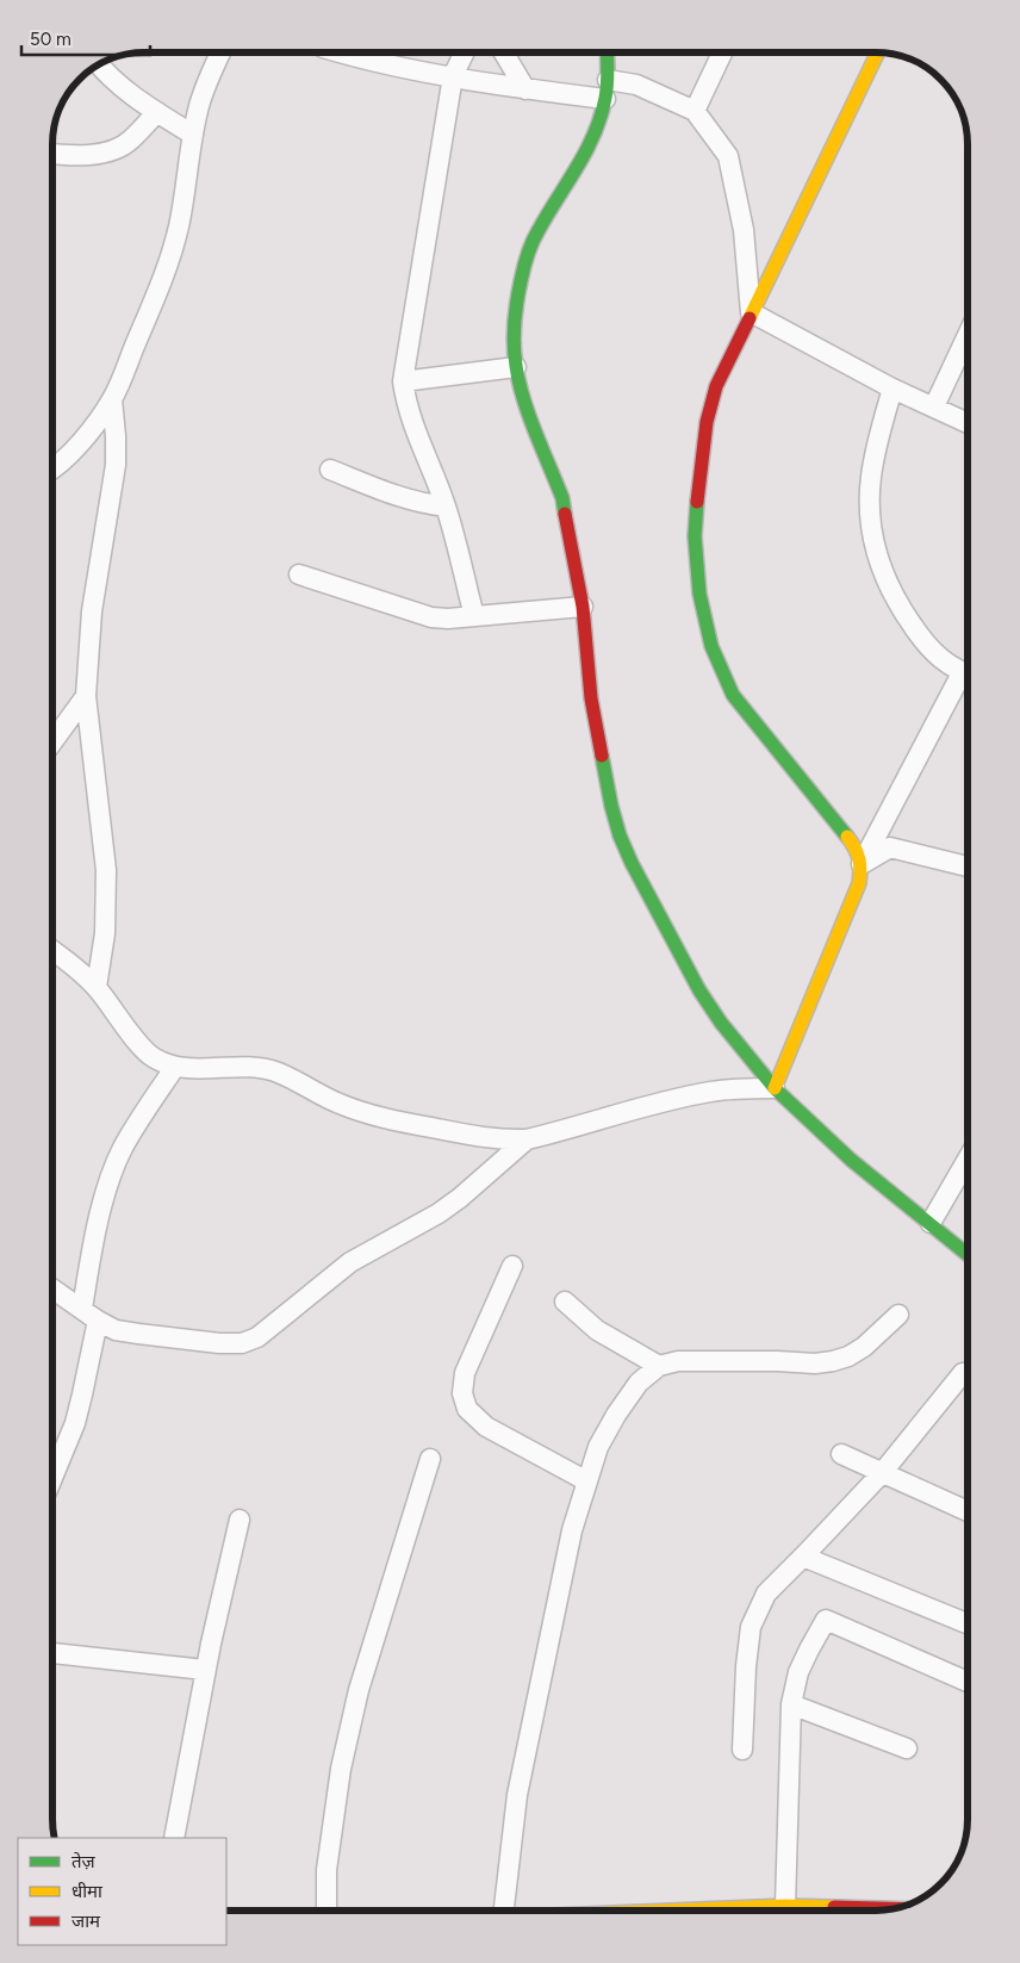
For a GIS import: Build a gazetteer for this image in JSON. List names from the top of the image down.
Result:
{
  "legend": ["तेज़", "धीमा", "जाम"],
  "scale_bar": "50 m"
}
